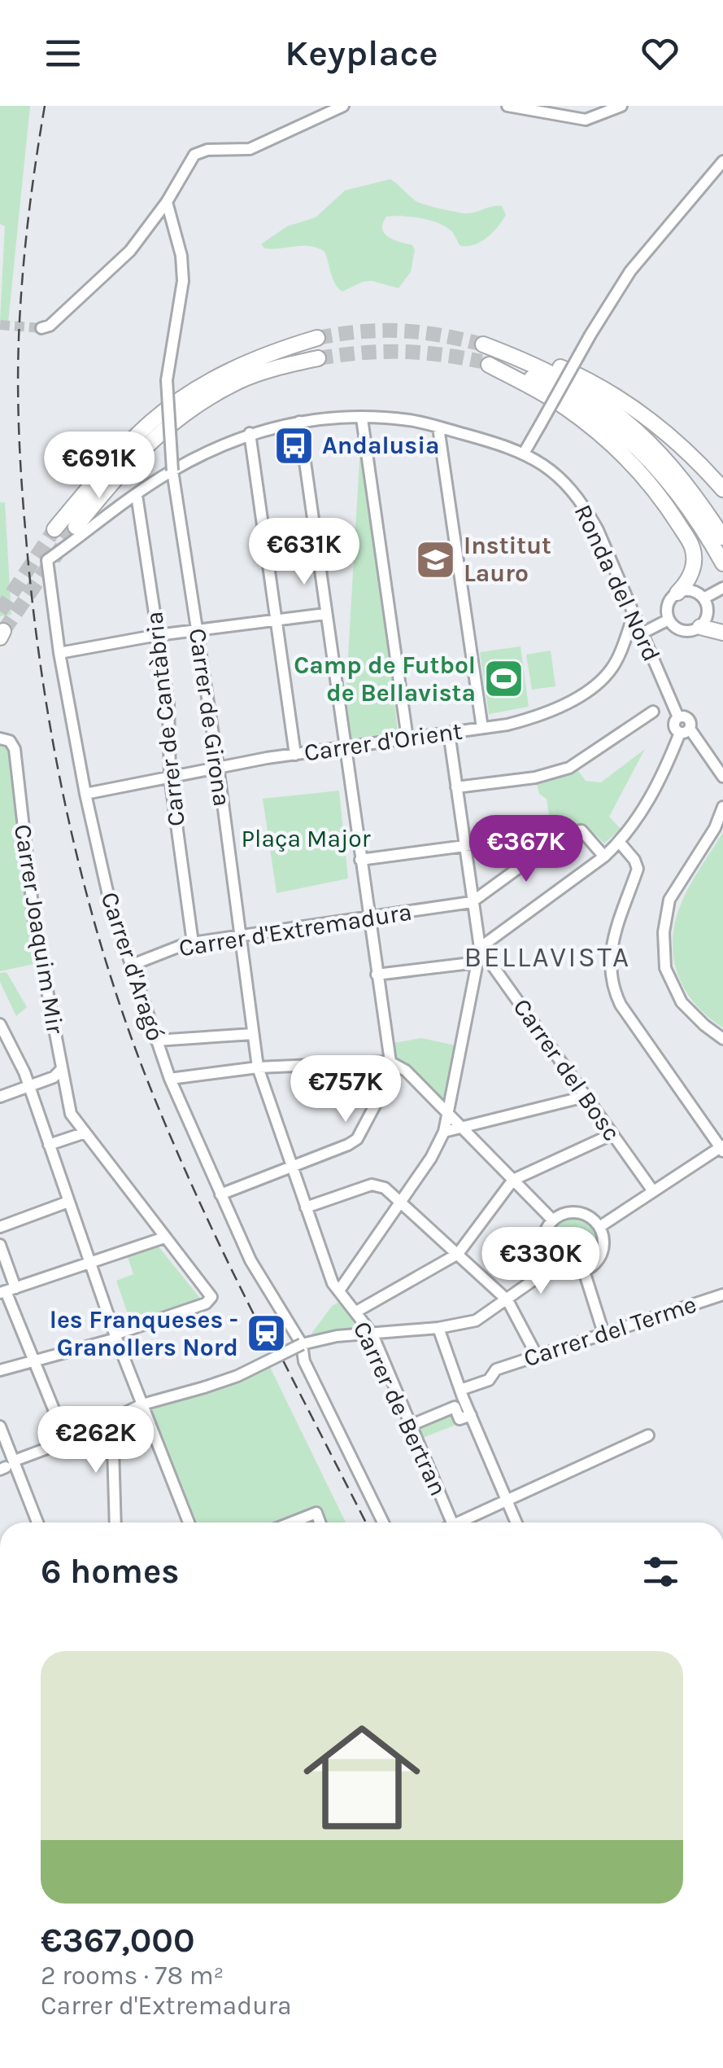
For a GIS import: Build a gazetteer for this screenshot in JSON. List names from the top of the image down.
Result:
{
  "streets": {
    "street": [
      "Ronda del Nord",
      "Carrer de Girona",
      "Carrer de Cantàbria",
      "Carrer d'Orient",
      "Carrer Joaquim Mir",
      "Carrer d'Extremadura",
      "Carrer d'Aragó",
      "Carrer del Bosc",
      "Carrer del Terme",
      "Carrer de Bertran"
    ]
  },
  "crossings": [
    ["Ronda del Nord", "Carrer de Girona"],
    ["Ronda del Nord", "Carrer de Cantàbria"],
    ["Ronda del Nord", "Carrer d'Orient"],
    ["Ronda del Nord", "Carrer d'Aragó"],
    ["Carrer de Girona", "Carrer d'Orient"],
    ["Carrer de Girona", "Carrer d'Extremadura"],
    ["Carrer de Girona", "Carrer de Bertran"],
    ["Carrer de Cantàbria", "Carrer d'Orient"],
    ["Carrer de Cantàbria", "Carrer d'Extremadura"],
    ["Carrer d'Orient", "Carrer d'Aragó"],
    ["Carrer d'Extremadura", "Carrer d'Aragó"]
  ],
  "districts": ["BELLAVISTA"],
  "parks": ["Plaça Major"],
  "places": {
    "bus stop": ["Andalusia"],
    "school or university": ["Institut Lauro"],
    "sports": ["Camp de Futbol de Bellavista"],
    "station": ["les Franqueses - Granollers Nord"]
  },
  "page": {
    "header": "Keyplace",
    "price": [
      "€691K",
      "€631K",
      "€367K",
      "€757K",
      "€330K",
      "€262K"
    ],
    "heading": "6 homes",
    "list": [
      {
        "name": "€367,000",
        "note": "2 rooms · 78 m² · Carrer d'Extremadura"
      }
    ]
  }
}
